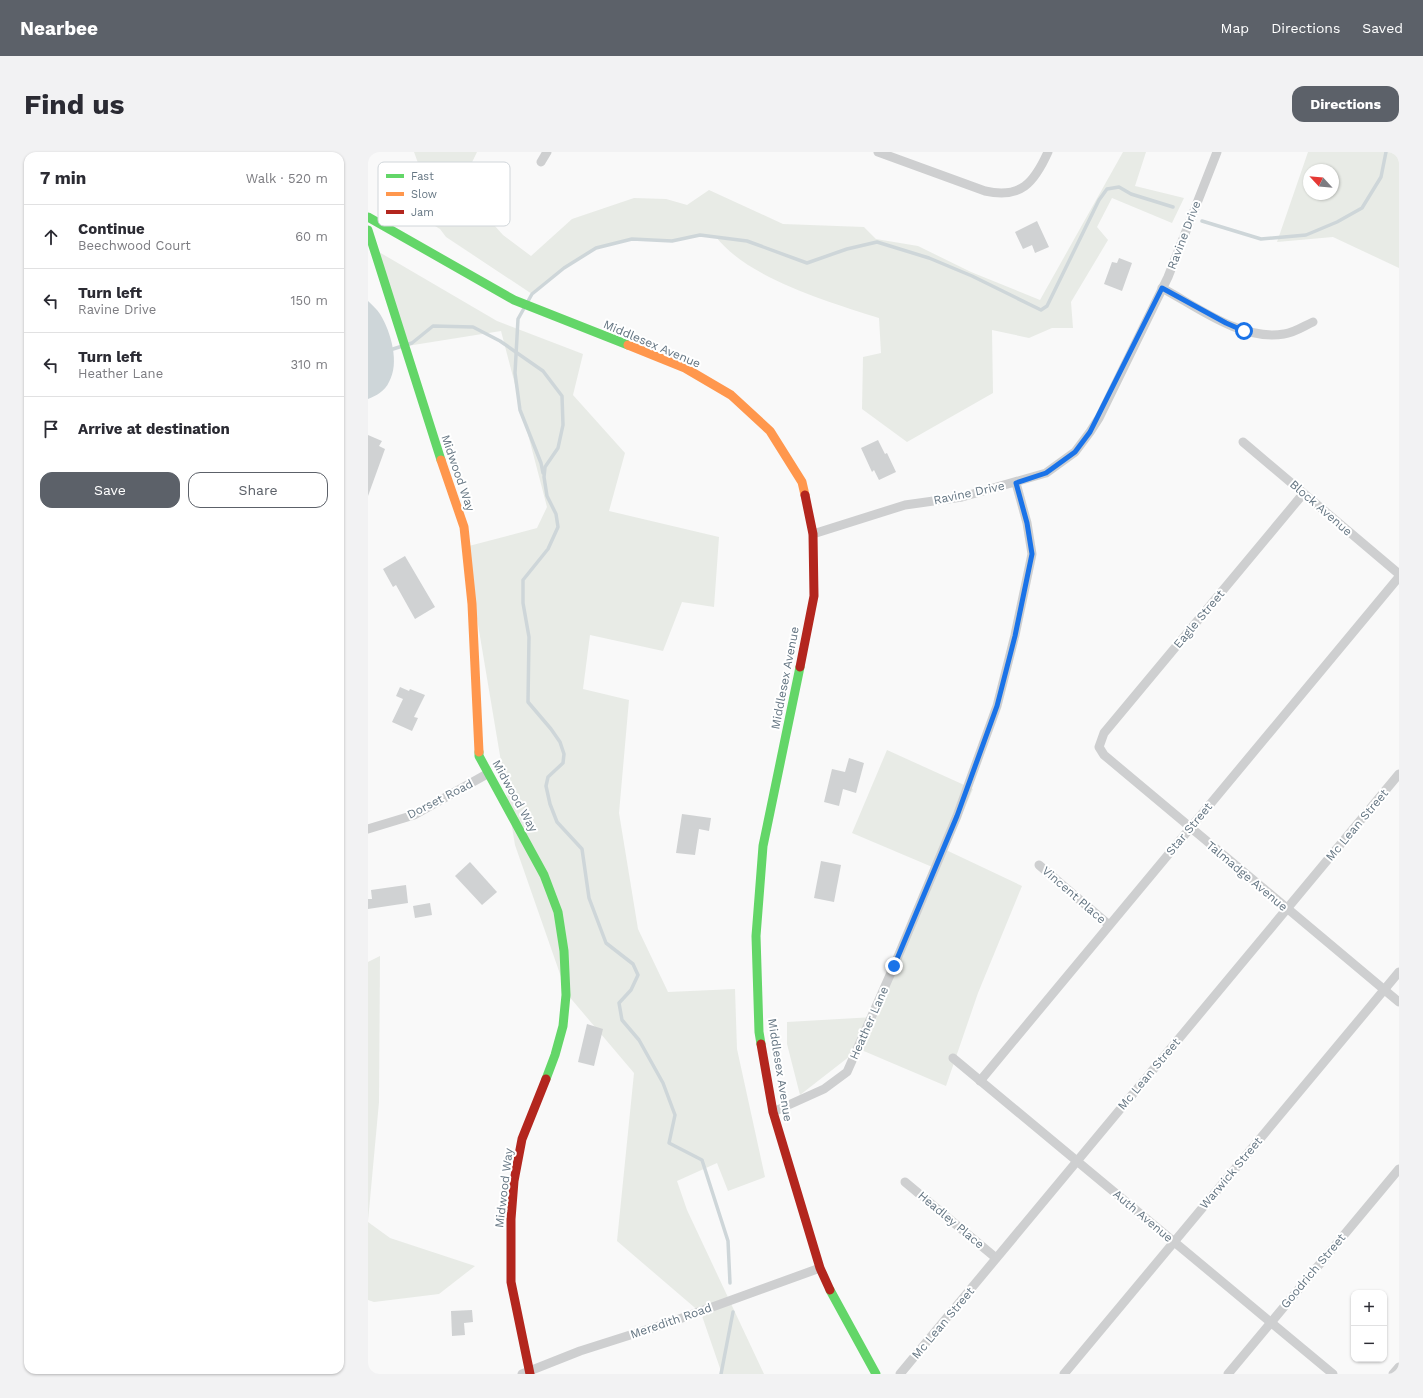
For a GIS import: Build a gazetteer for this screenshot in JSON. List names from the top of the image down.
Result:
{
  "streets": {
    "street": [
      "Ravine Drive",
      "Middlesex Avenue",
      "Midwood Way",
      "Block Avenue",
      "Eagle Street",
      "Dorset Road",
      "Mc Lean Street",
      "Star Street",
      "Talmadge Avenue",
      "Vincent Place",
      "Heather Lane",
      "Warwick Street",
      "Auth Avenue",
      "Headley Place",
      "Goodrich Street",
      "Meredith Road"
    ]
  },
  "crossings": [
    ["Ravine Drive", "Middlesex Avenue"],
    ["Ravine Drive", "Heather Lane"],
    ["Middlesex Avenue", "Heather Lane"],
    ["Middlesex Avenue", "Meredith Road"],
    ["Midwood Way", "Dorset Road"],
    ["Midwood Way", "Meredith Road"],
    ["Block Avenue", "Eagle Street"],
    ["Eagle Street", "Talmadge Avenue"],
    ["Mc Lean Street", "Talmadge Avenue"],
    ["Mc Lean Street", "Auth Avenue"],
    ["Mc Lean Street", "Headley Place"],
    ["Star Street", "Talmadge Avenue"],
    ["Star Street", "Vincent Place"],
    ["Star Street", "Auth Avenue"],
    ["Talmadge Avenue", "Warwick Street"],
    ["Warwick Street", "Auth Avenue"],
    ["Auth Avenue", "Goodrich Street"]
  ],
  "legend": ["Fast", "Slow", "Jam"],
  "north": "top left",
  "page": {
    "header": "Nearbee",
    "nav": ["Map", "Directions", "Saved"],
    "buttons": [
      "Directions",
      ["Save", "Share"]
    ],
    "title": "Find us",
    "heading": ["7 min", "Walk · 520 m"],
    "list": [
      ["Continue", "Beechwood Court", "60 m"],
      ["Turn left", "Ravine Drive", "150 m"],
      ["Turn left", "Heather Lane", "310 m"],
      "Arrive at destination"
    ],
    "map_buttons": ["+", "−"]
  }
}
